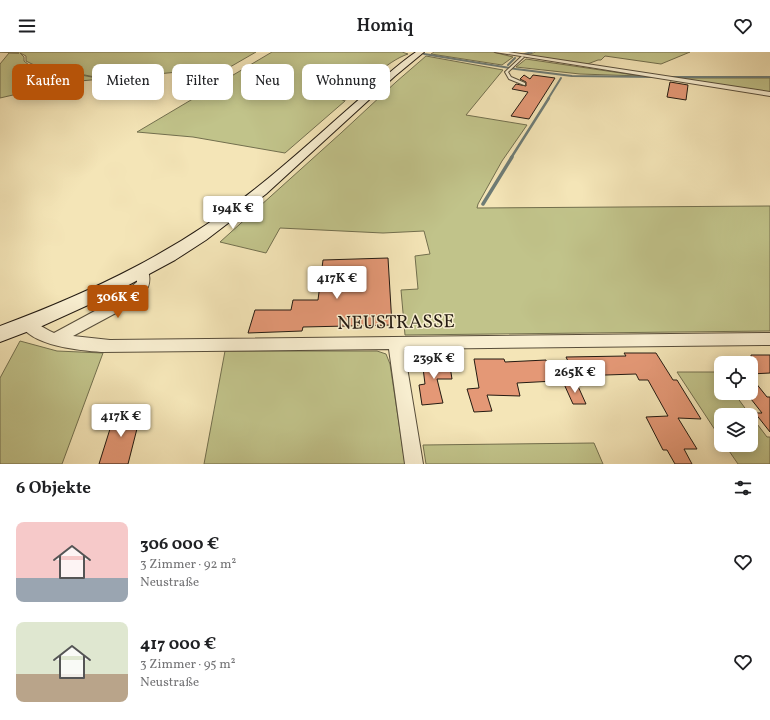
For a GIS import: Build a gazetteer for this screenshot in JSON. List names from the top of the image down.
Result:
{
  "streets": {
    "street": ["NEUSTRASSE"]
  },
  "page": {
    "header": "Homiq",
    "chip": [
      "Kaufen",
      "Mieten",
      "Filter",
      "Neu",
      "Wohnung"
    ],
    "price": [
      "194K €",
      "417K €",
      "306K €",
      "239K €",
      "265K €",
      "417K €"
    ],
    "heading": "6 Objekte",
    "list": [
      {
        "name": "306 000 €",
        "note": "3 Zimmer · 92 m² · Neustraße"
      },
      {
        "name": "417 000 €",
        "note": "3 Zimmer · 95 m² · Neustraße"
      }
    ]
  }
}
